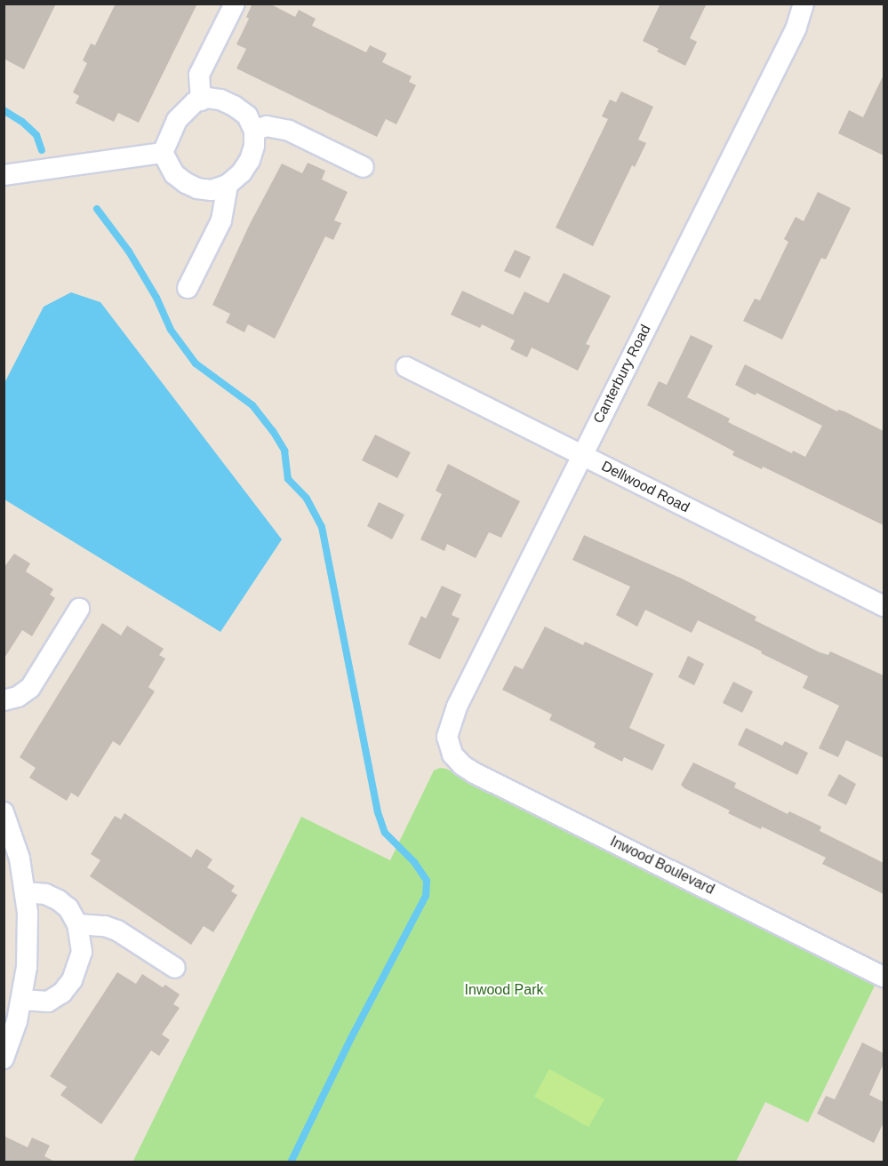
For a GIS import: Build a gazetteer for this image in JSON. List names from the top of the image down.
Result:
{
  "streets": {
    "street": ["Canterbury Road", "Dellwood Road", "Inwood Boulevard"]
  },
  "crossings": [
    ["Canterbury Road", "Dellwood Road"],
    ["Canterbury Road", "Inwood Boulevard"]
  ],
  "parks": ["Inwood Park"]
}
